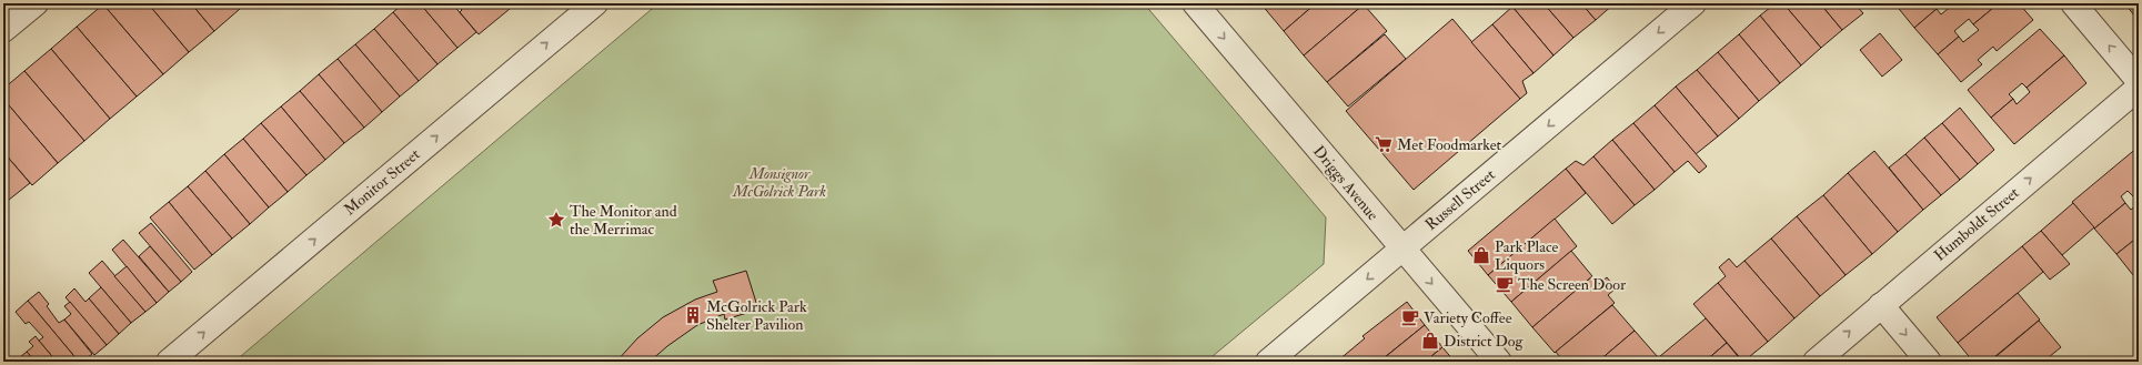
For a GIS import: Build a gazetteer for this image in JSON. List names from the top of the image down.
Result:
{
  "streets": {
    "street": [
      "Monitor Street",
      "Driggs Avenue",
      "Russell Street",
      "Humboldt Street"
    ]
  },
  "crossings": [
    ["Driggs Avenue", "Russell Street"]
  ],
  "one_way": [
    "Monitor Street",
    "Driggs Avenue",
    "Russell Street",
    "Humboldt Street"
  ],
  "parks": ["Monsignor McGolrick Park"],
  "places": {
    "supermarket": ["Met Foodmarket"],
    "place": ["The Monitor and the Merrimac"],
    "shop": ["Park Place Liquors", "District Dog"],
    "cafe": ["The Screen Door", "Variety Coffee"],
    "building": ["McGolrick Park Shelter Pavilion"]
  }
}
